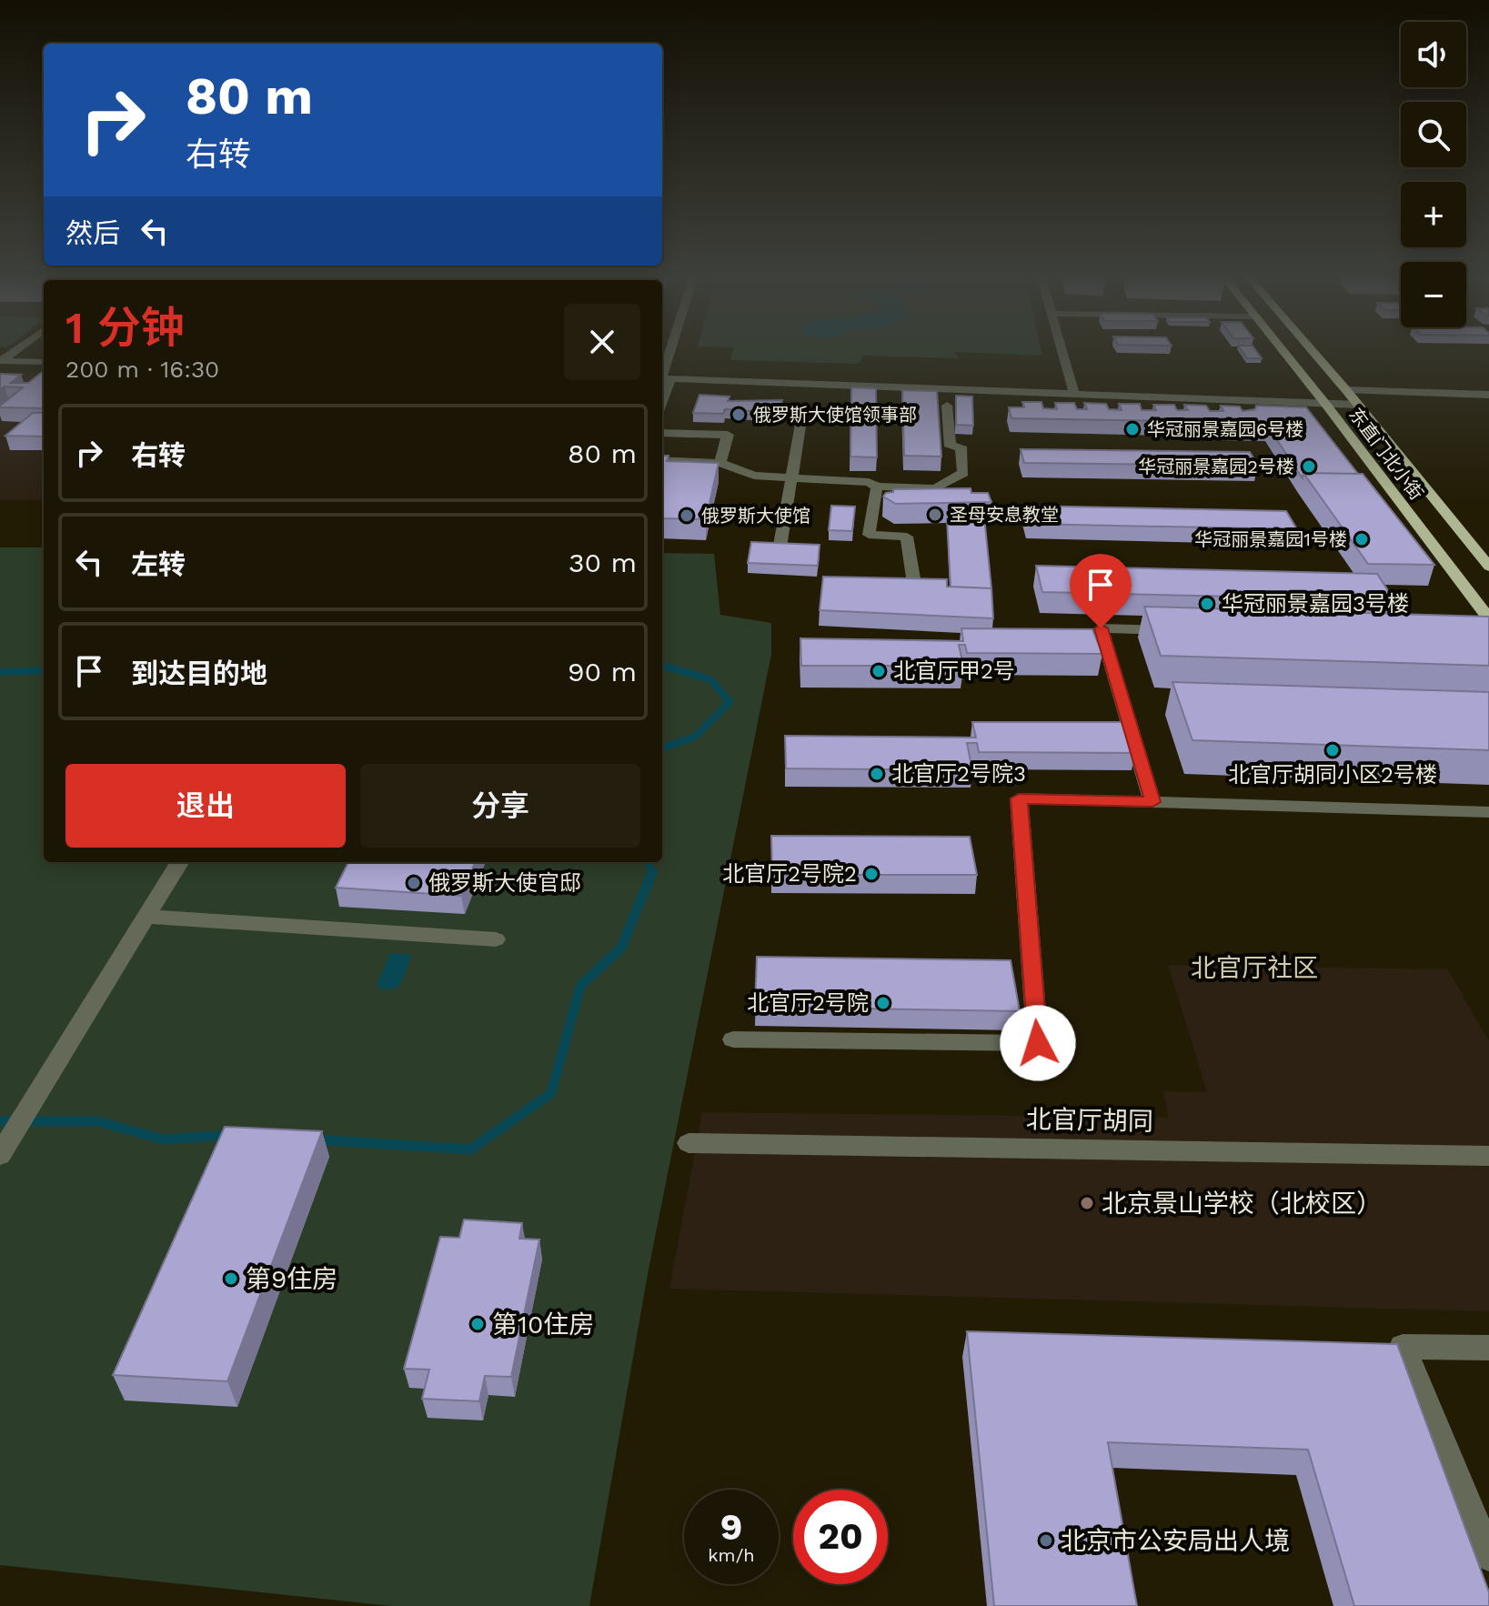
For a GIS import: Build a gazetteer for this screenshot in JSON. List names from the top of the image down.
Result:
{
  "streets": {
    "main road": ["东直门北小街"],
    "street": ["北官厅胡同"]
  },
  "districts": ["北官厅社区"],
  "places": [
    "俄罗斯大使馆领事部",
    "华冠丽景嘉园6号楼",
    "华冠丽景嘉园2号楼",
    "圣母安息教堂",
    "俄罗斯大使馆",
    "华冠丽景嘉园1号楼",
    "华冠丽景嘉园3号楼",
    "北官厅甲2号",
    "北官厅胡同小区2号楼",
    "北官厅2号院3",
    "北官厅2号院2",
    "俄罗斯大使官邸",
    "北官厅2号院",
    "北京景山学校（北校区）",
    "第9住房",
    "第10住房",
    "北京市公安局出人境"
  ],
  "page": {
    "map_buttons": ["+", "−"],
    "turn": ["80 m", "右转"],
    "then": "然后",
    "heading": ["1 分钟", "200 m · 16:30"],
    "list": [
      {
        "name": "右转",
        "value": "80 m"
      },
      {
        "name": "左转",
        "value": "30 m"
      },
      {
        "name": "到达目的地",
        "value": "90 m"
      }
    ],
    "buttons": ["退出", "分享"],
    "speed": "9 km/h",
    "limit": "20"
  }
}
